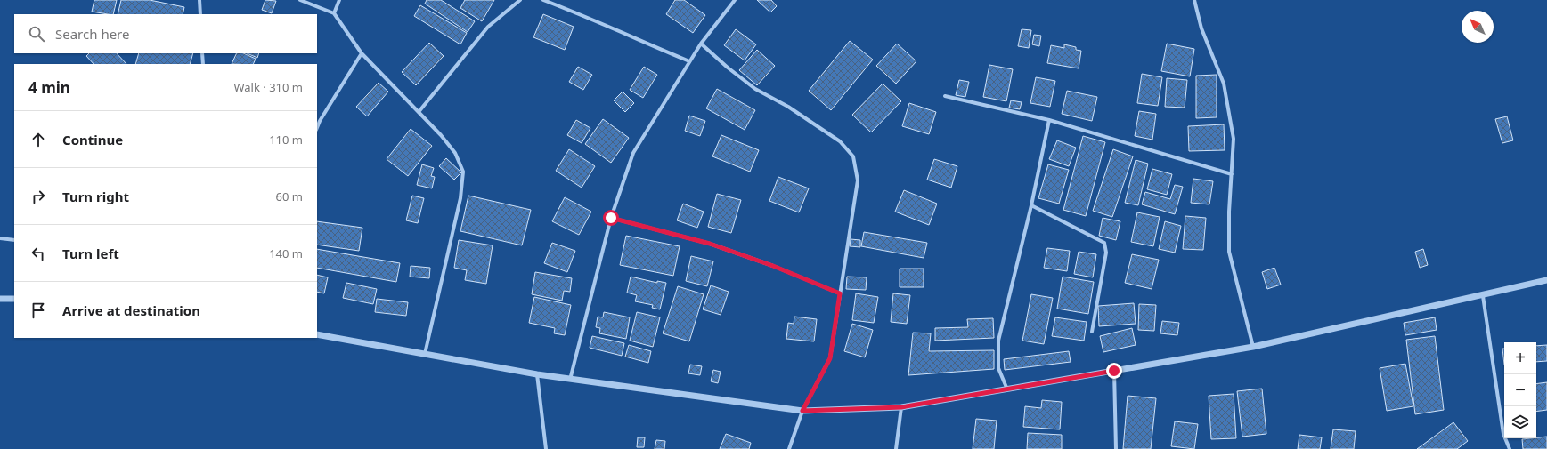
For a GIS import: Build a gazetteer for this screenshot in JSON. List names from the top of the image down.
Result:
{
  "north": "top left",
  "page": {
    "search": "Search here",
    "heading": ["4 min", "Walk · 310 m"],
    "list": [
      ["Continue", "110 m"],
      ["Turn right", "60 m"],
      ["Turn left", "140 m"],
      "Arrive at destination"
    ],
    "map_buttons": ["+", "−"]
  }
}
